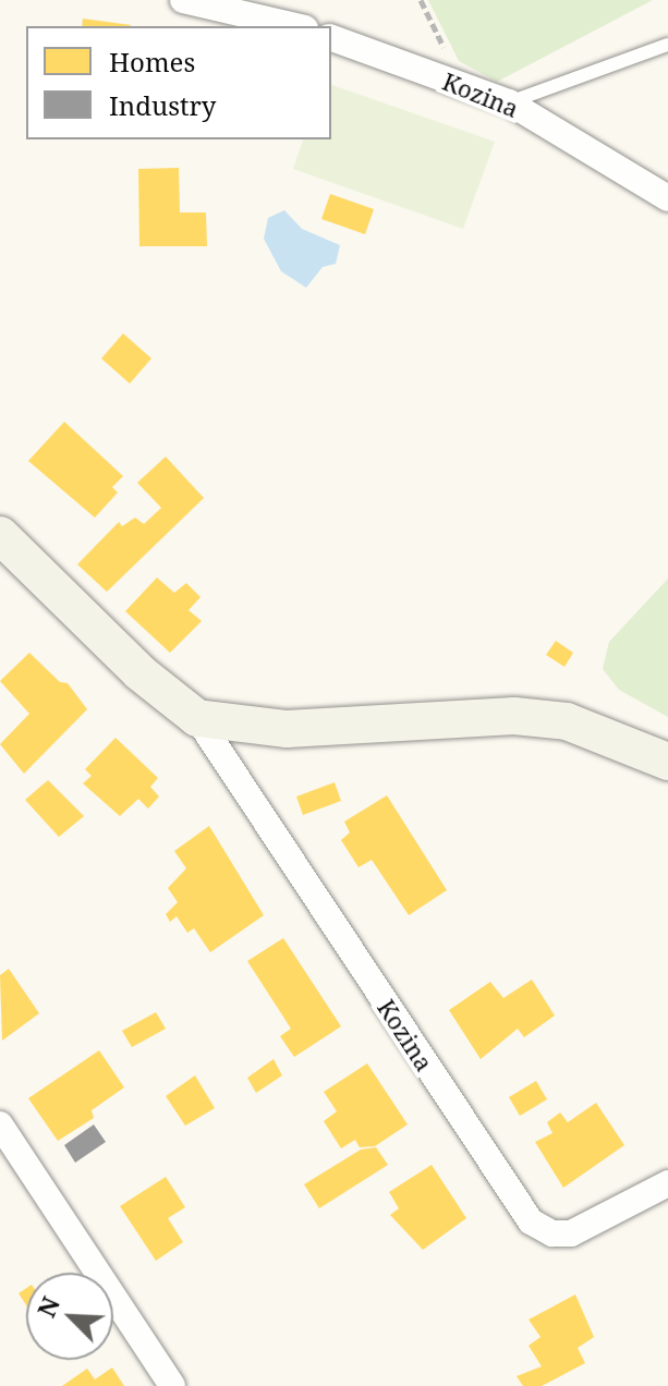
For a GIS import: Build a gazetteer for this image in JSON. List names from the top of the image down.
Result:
{
  "streets": {
    "main road": ["Kozina"]
  },
  "legend": ["Homes", "Industry"],
  "north": "top left"
}
